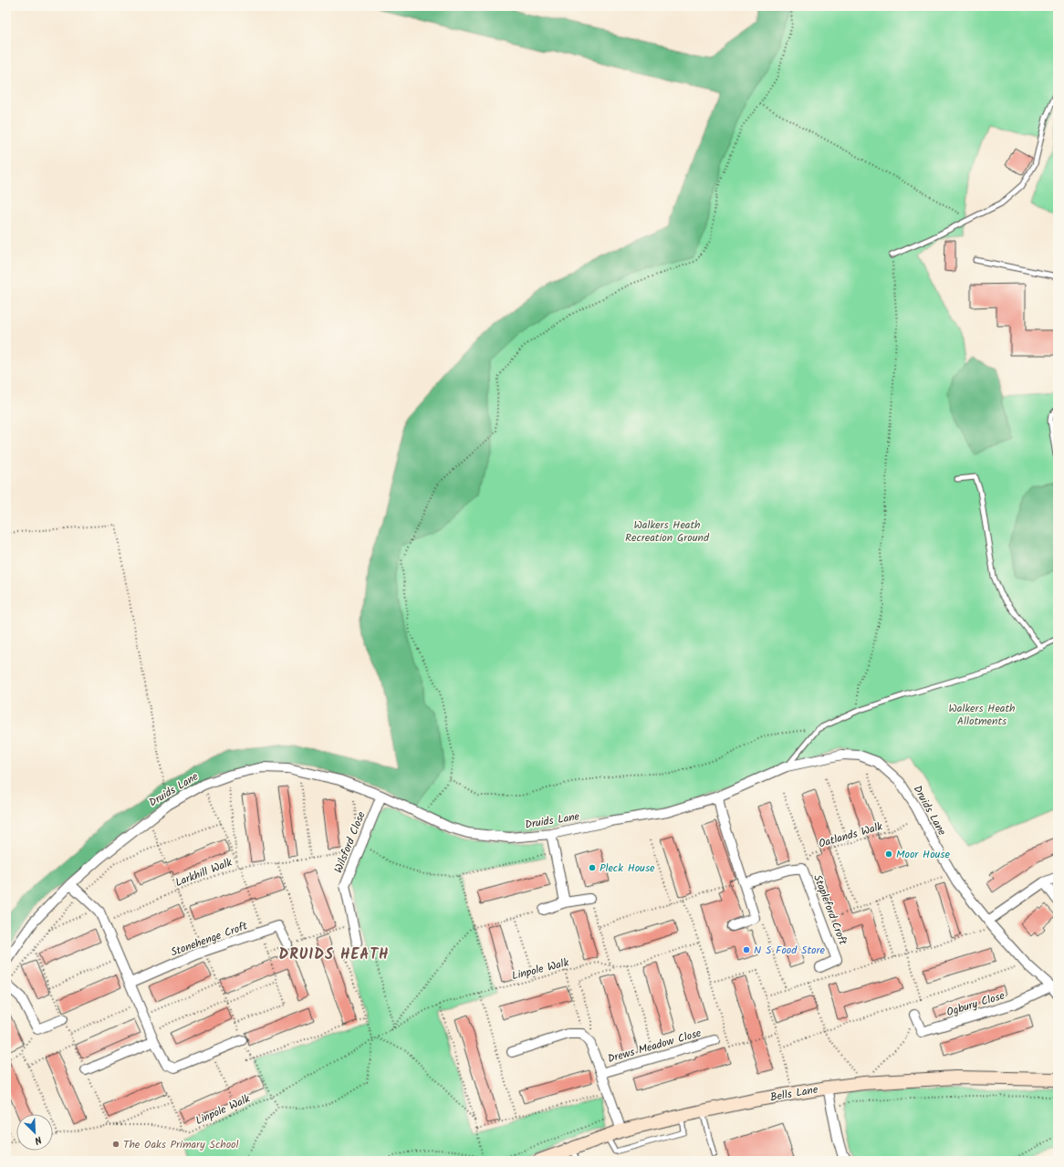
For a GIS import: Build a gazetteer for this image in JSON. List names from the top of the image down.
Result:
{
  "streets": {
    "street": [
      "Druids Lane",
      "Wilsford Close",
      "Stapleford Croft",
      "Stonehenge Croft",
      "Ogbury Close",
      "Drews Meadow Close",
      "Bells Lane"
    ],
    "path": ["Oatlands Walk", "Larkhill Walk", "Linpole Walk"]
  },
  "crossings": [
    ["Druids Lane", "Wilsford Close"],
    ["Druids Lane", "Ogbury Close"],
    ["Wilsford Close", "Larkhill Walk"],
    ["Drews Meadow Close", "Bells Lane"]
  ],
  "districts": ["DRUIDS HEATH"],
  "parks": ["Walkers Heath Recreation Ground", "Walkers Heath Allotments"],
  "places": [
    "Moor House",
    "Pleck House",
    "N S Food Store",
    "The Oaks Primary School"
  ],
  "north": "bottom right"
}
